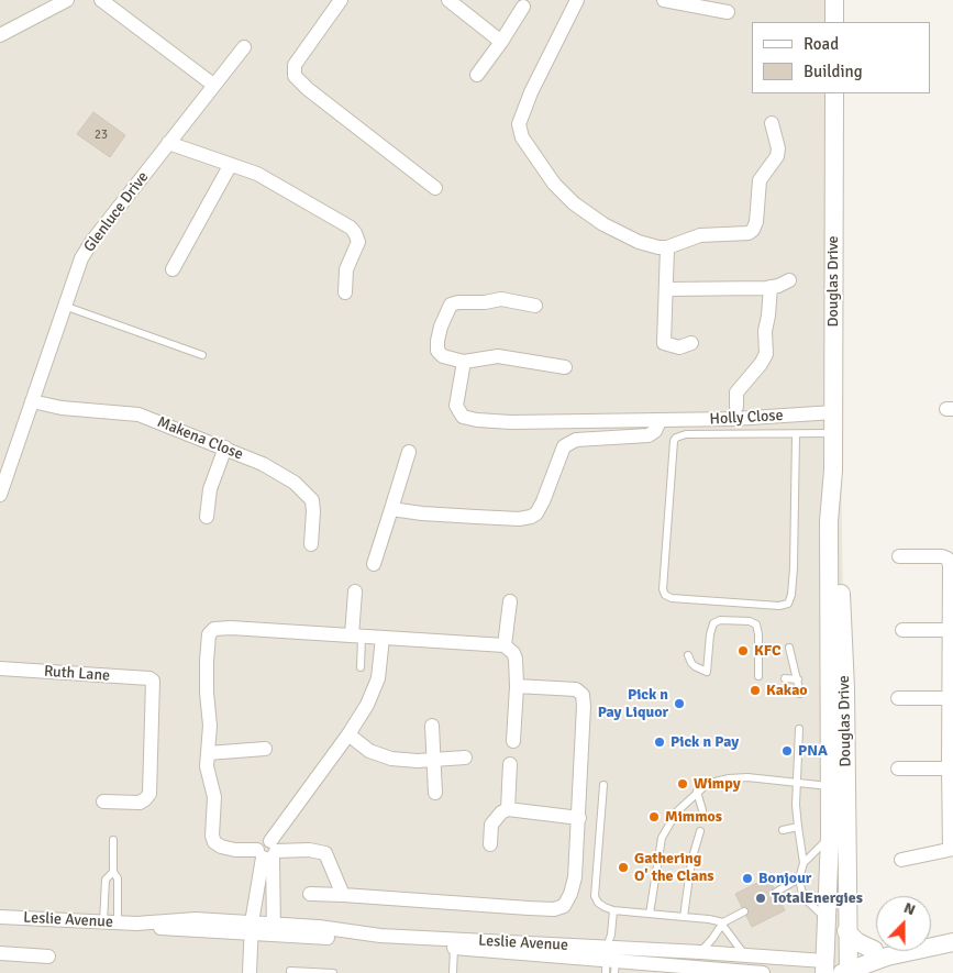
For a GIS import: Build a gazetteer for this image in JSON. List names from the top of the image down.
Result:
{
  "streets": {
    "street": [
      "Glenluce Drive",
      "Douglas Drive",
      "Holly Close",
      "Makena Close",
      "Ruth Lane",
      "Leslie Avenue"
    ]
  },
  "crossings": [
    ["Glenluce Drive", "Makena Close"],
    ["Douglas Drive", "Holly Close"],
    ["Douglas Drive", "Leslie Avenue"]
  ],
  "places": [
    "KFC",
    "Kakao",
    "Pick n Pay Liquor",
    "Pick n Pay",
    "PNA",
    "Wimpy",
    "Mimmos",
    "Gathering O' the Clans",
    "Bonjour",
    "TotalEnergies"
  ],
  "house_numbers": ["23"],
  "legend": ["Road", "Building"],
  "north": "top"
}
